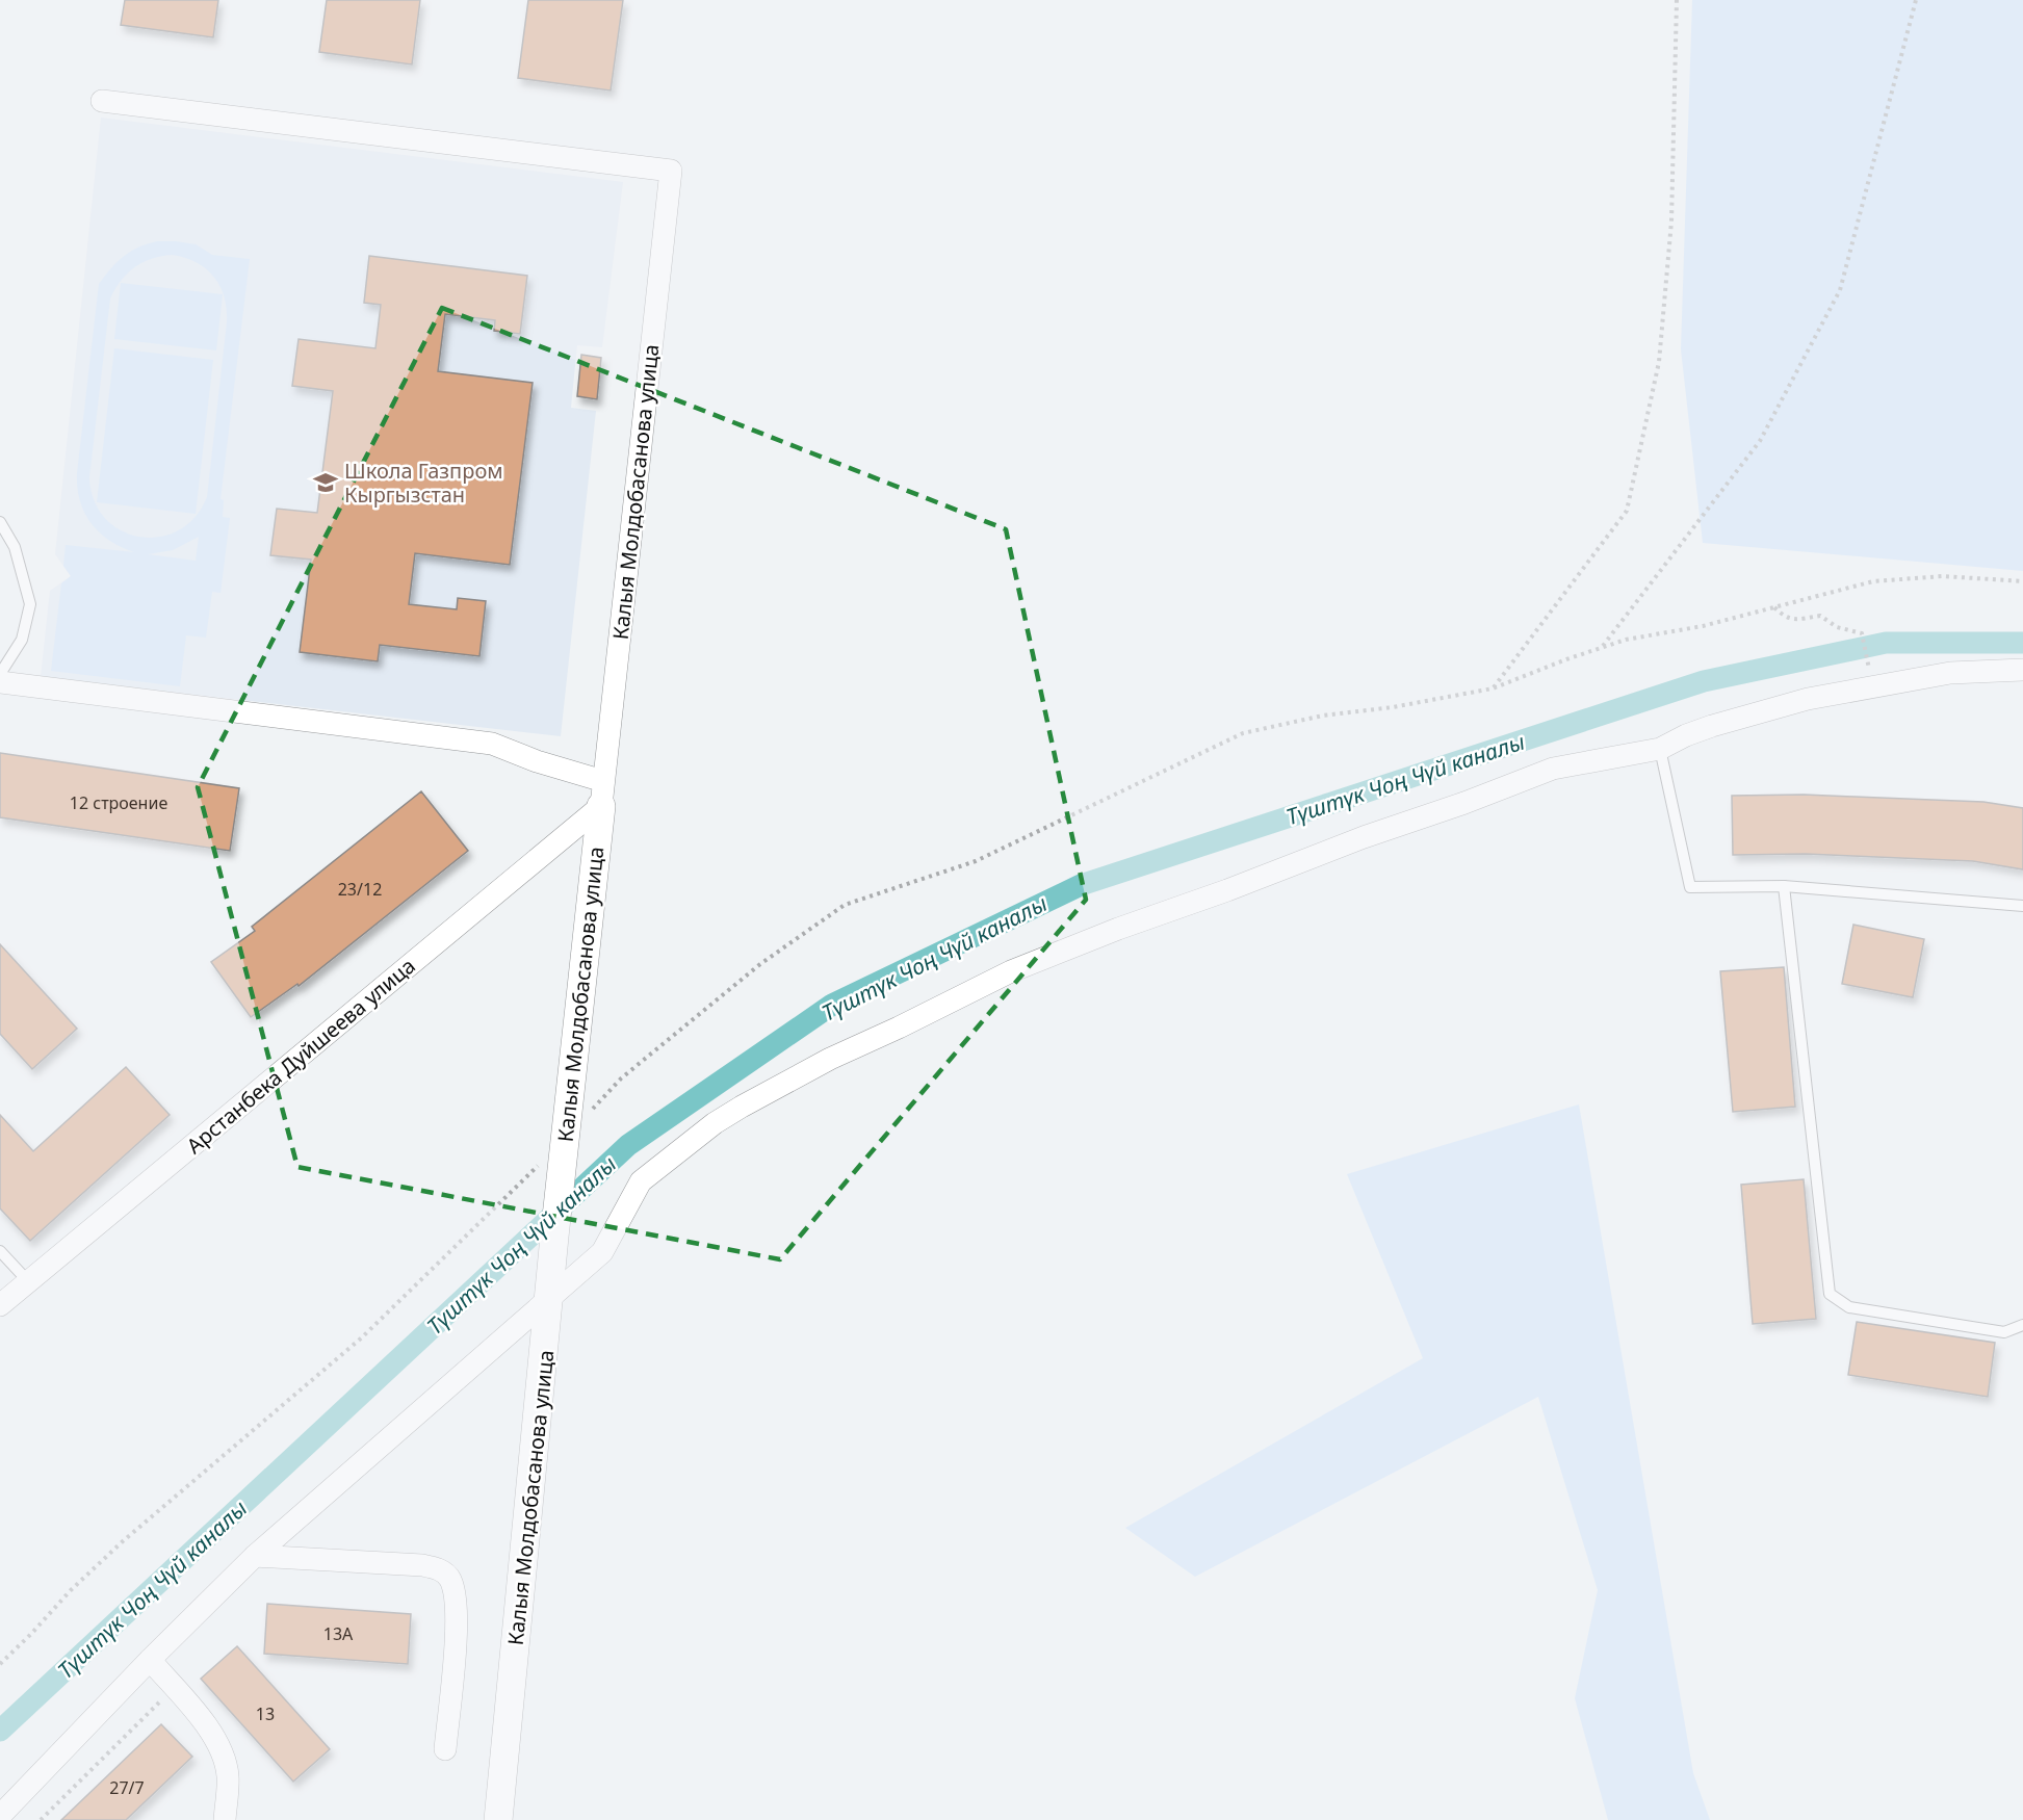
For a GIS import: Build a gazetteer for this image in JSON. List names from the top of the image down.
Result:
{
  "streets": {
    "street": ["Калыя Молдобасанова улица", "Арстанбека Дуйшеева улица"]
  },
  "crossings": [
    ["Калыя Молдобасанова улица", "Арстанбека Дуйшеева улица"]
  ],
  "water": ["Түштүк Чоң Чүй каналы"],
  "places": {
    "school or university": ["Школа Газпром Кыргызстан"]
  },
  "house_numbers": [
    "12 строение",
    "23/12",
    "13А",
    "13",
    "27/7"
  ]
}
